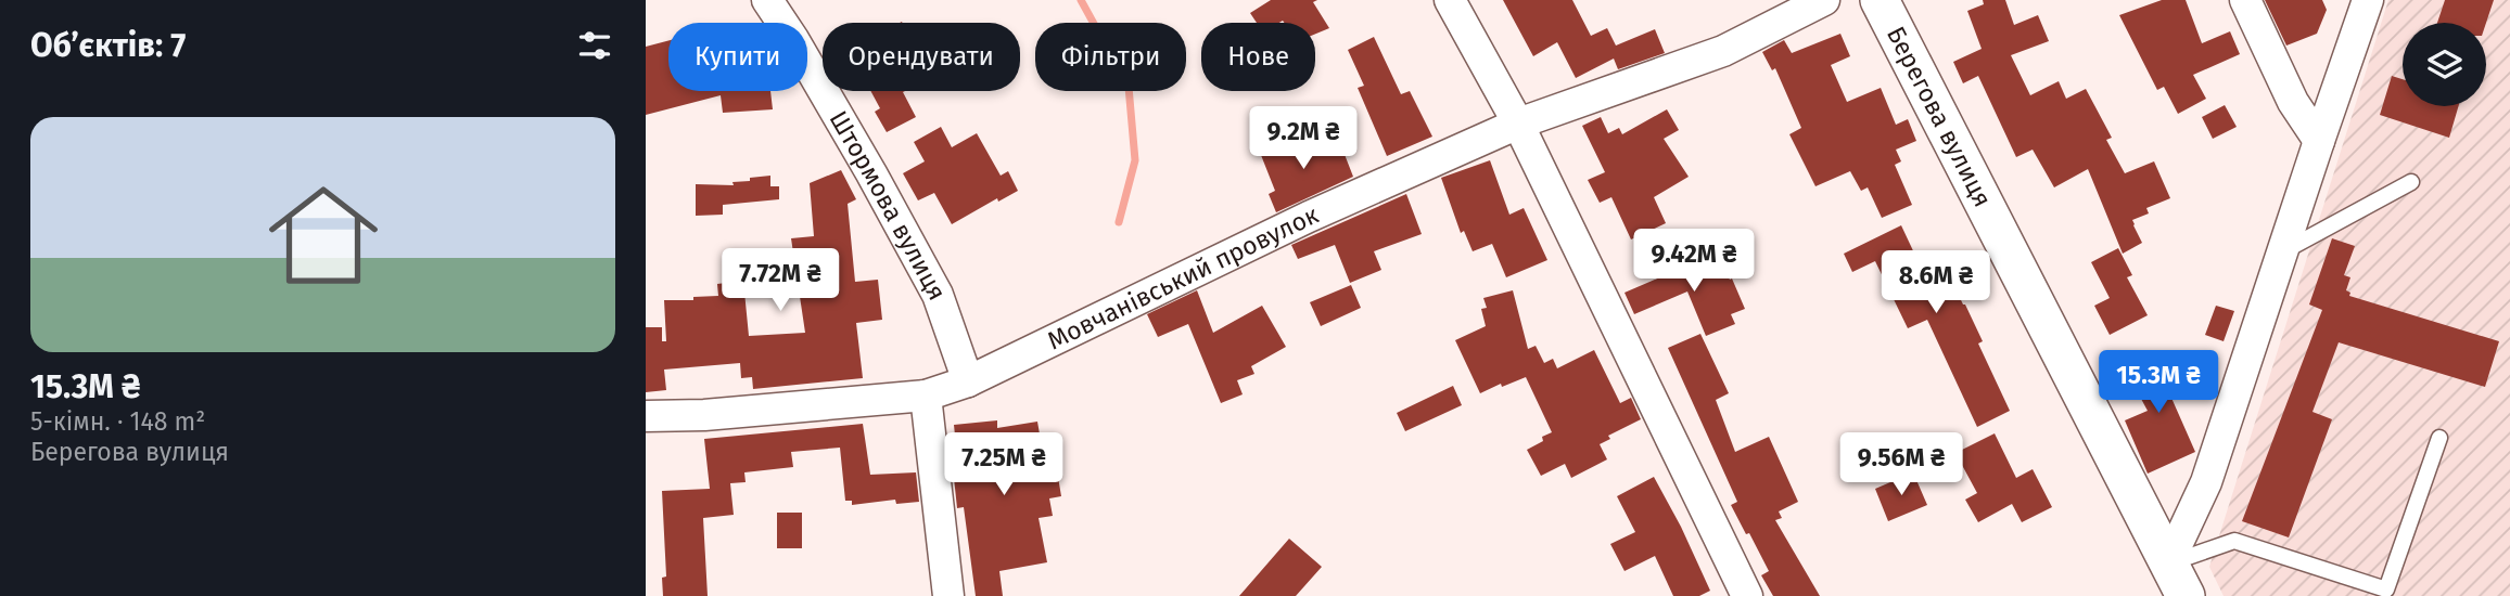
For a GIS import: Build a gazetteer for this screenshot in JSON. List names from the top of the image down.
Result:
{
  "streets": {
    "street": ["Берегова вулиця", "Штормова вулиця", "Мовчанівський провулок"]
  },
  "crossings": [
    ["Штормова вулиця", "Мовчанівський провулок"]
  ],
  "page": {
    "heading": "Об’єктів: 7",
    "chip": [
      "Купити",
      "Орендувати",
      "Фільтри",
      "Нове"
    ],
    "list": [
      {
        "name": "15.3M ₴",
        "note": "5-кімн. · 148 m² · Берегова вулиця"
      }
    ],
    "price": [
      "9.2M ₴",
      "9.42M ₴",
      "7.72M ₴",
      "8.6M ₴",
      "15.3M ₴",
      "7.25M ₴",
      "9.56M ₴"
    ]
  }
}
